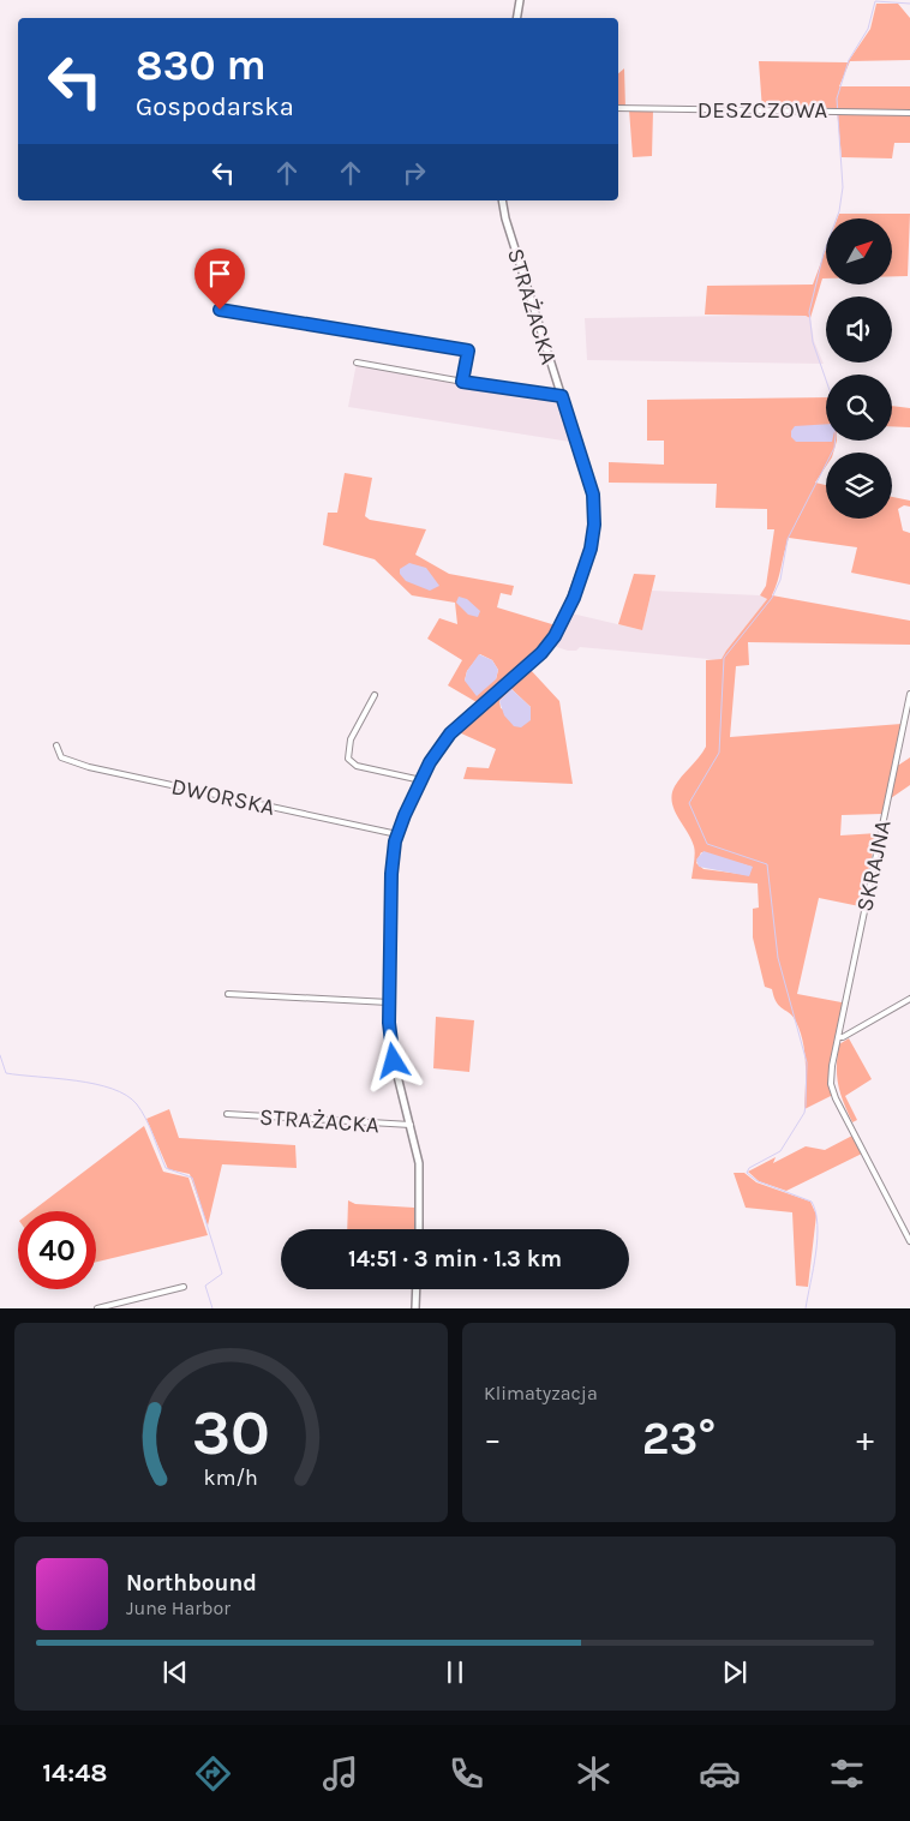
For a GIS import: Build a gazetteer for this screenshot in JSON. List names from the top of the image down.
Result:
{
  "streets": {
    "street": [
      "DESZCZOWA",
      "STRAŻACKA",
      "DWORSKA",
      "SKRAJNA"
    ]
  },
  "crossings": [
    ["STRAŻACKA", "DWORSKA"]
  ],
  "north": "top right",
  "page": {
    "turn": ["830 m", "Gospodarska"],
    "limit": "40",
    "trip": "14:51 · 3 min · 1.3 km",
    "tile": "Klimatyzacja",
    "heat": ["−", "23°", "+"],
    "song": ["Northbound", "June Harbor"],
    "tabs": "14:48",
    "gauge": ["30", "km/h"]
  }
}
